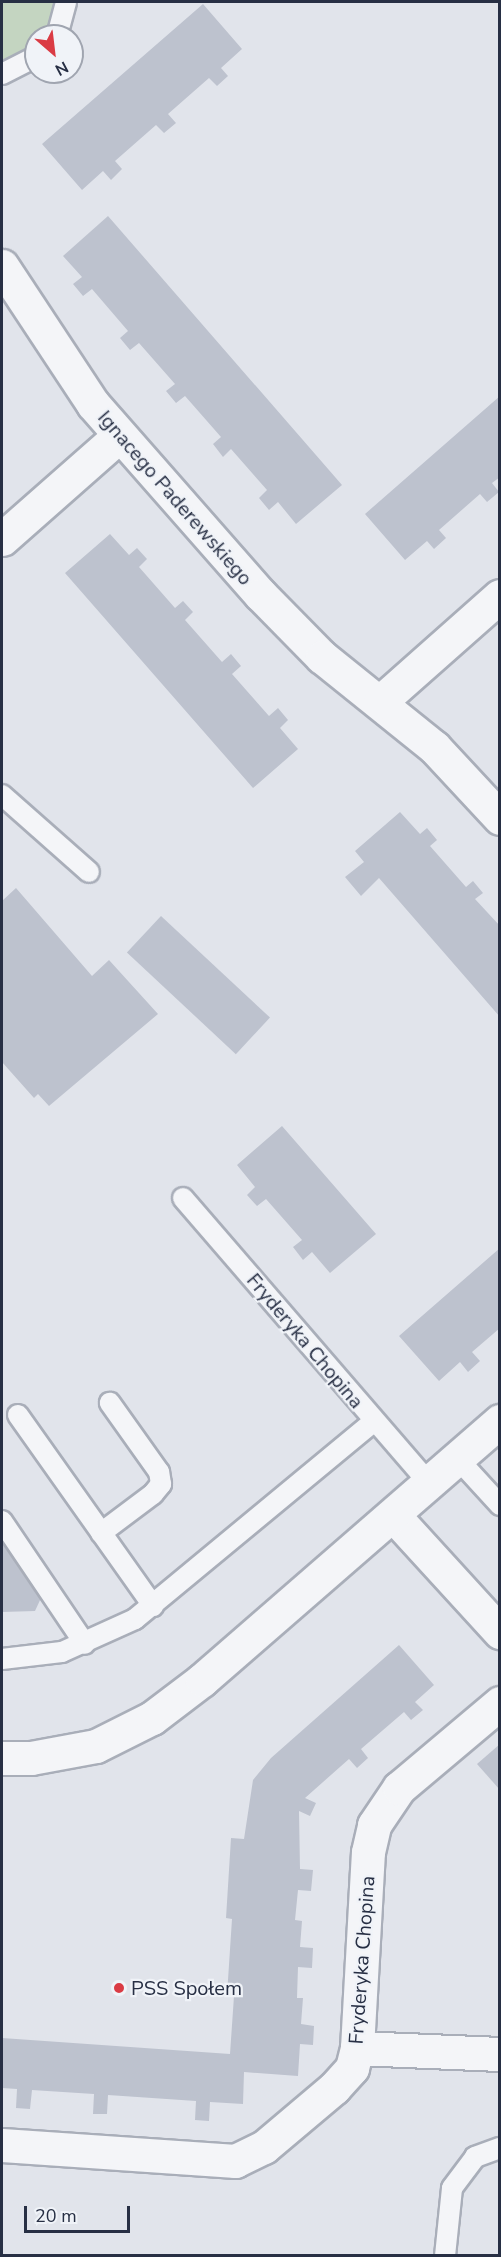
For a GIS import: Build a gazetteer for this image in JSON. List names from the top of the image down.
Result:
{
  "streets": {
    "street": ["Ignacego Paderewskiego", "Fryderyka Chopina"]
  },
  "places": ["PSS Społem"],
  "scale_bar": "20 m",
  "north": "bottom right"
}
